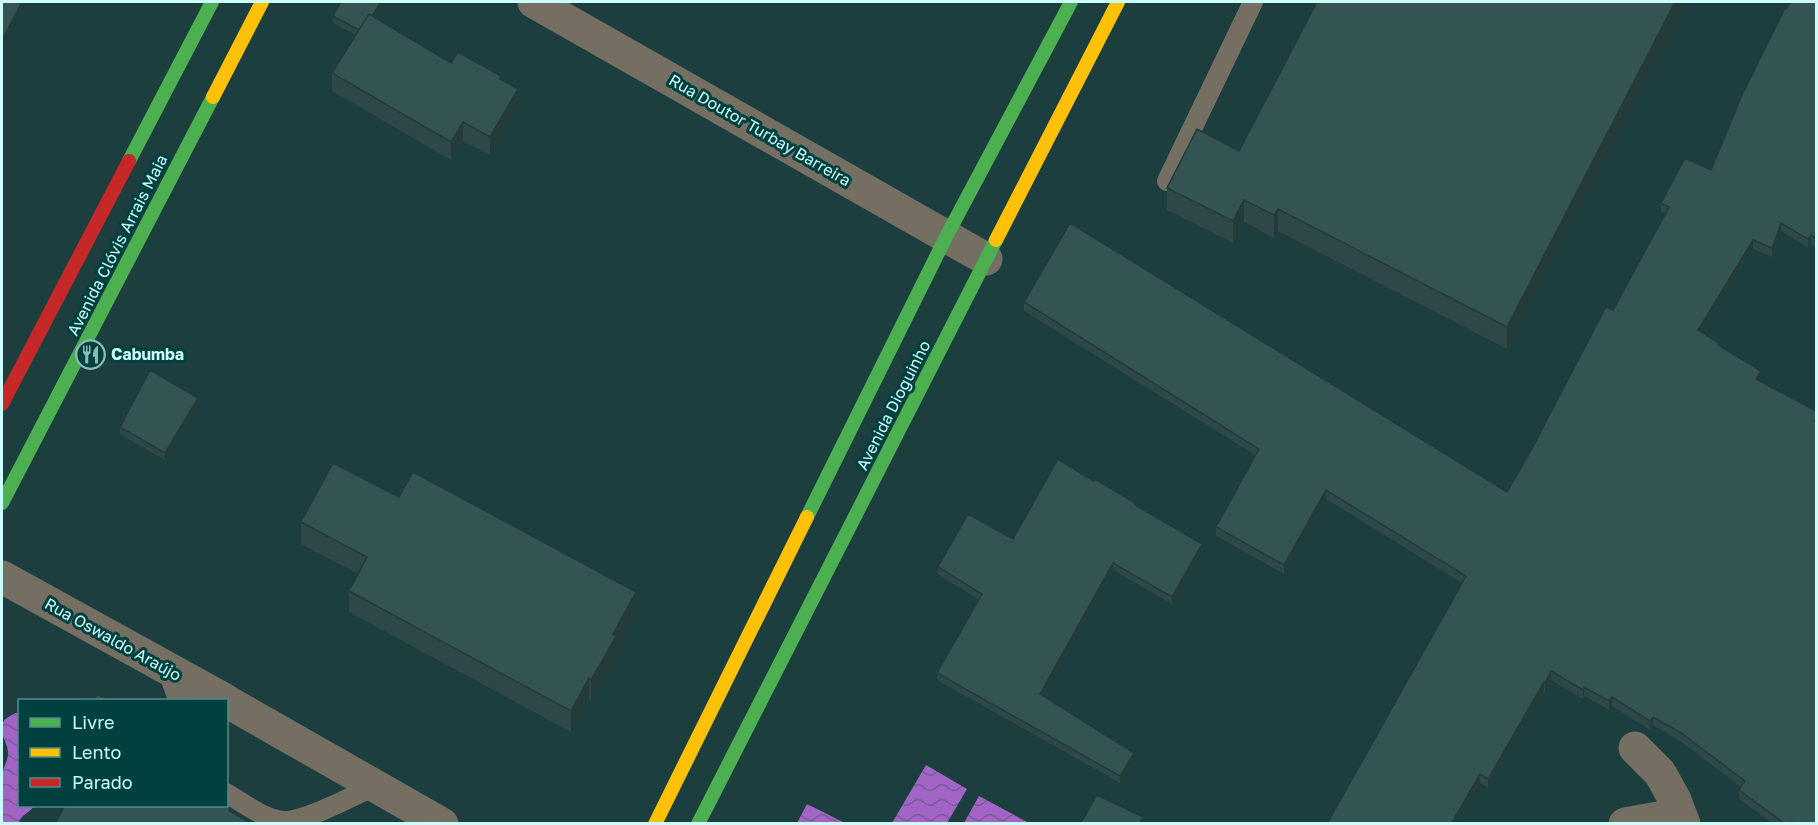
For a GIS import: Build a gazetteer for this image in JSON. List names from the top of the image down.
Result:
{
  "streets": {
    "main road": ["Avenida Clóvis Arrais Maia", "Avenida Dioguinho"],
    "street": ["Rua Doutor Turbay Barreira", "Rua Oswaldo Araújo"]
  },
  "crossings": [
    ["Rua Doutor Turbay Barreira", "Avenida Dioguinho"]
  ],
  "places": {
    "restaurant": ["Cabumba"]
  },
  "legend": ["Livre", "Lento", "Parado"]
}
